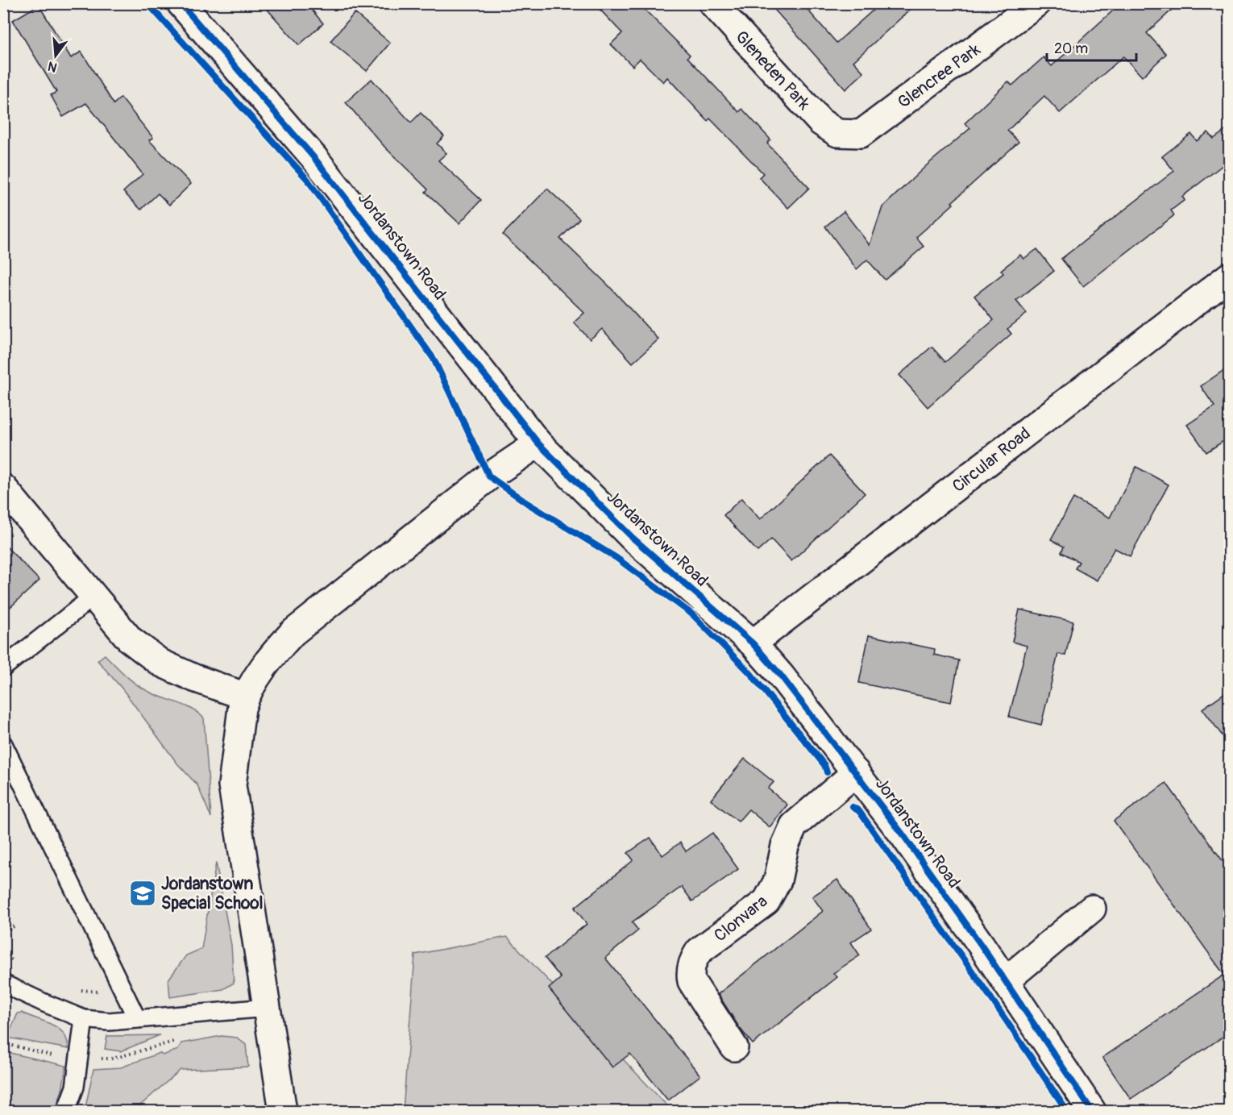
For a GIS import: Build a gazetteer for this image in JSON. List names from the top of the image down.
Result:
{
  "streets": {
    "street": [
      "Gleneden Park",
      "Glencree Park",
      "Jordanstown Road",
      "Circular Road",
      "Clonvara"
    ]
  },
  "crossings": [
    ["Gleneden Park", "Glencree Park"],
    ["Jordanstown Road", "Circular Road"],
    ["Jordanstown Road", "Clonvara"]
  ],
  "places": {
    "school or university": ["Jordanstown Special School"]
  },
  "scale_bar": "20 m",
  "north": "bottom"
}
